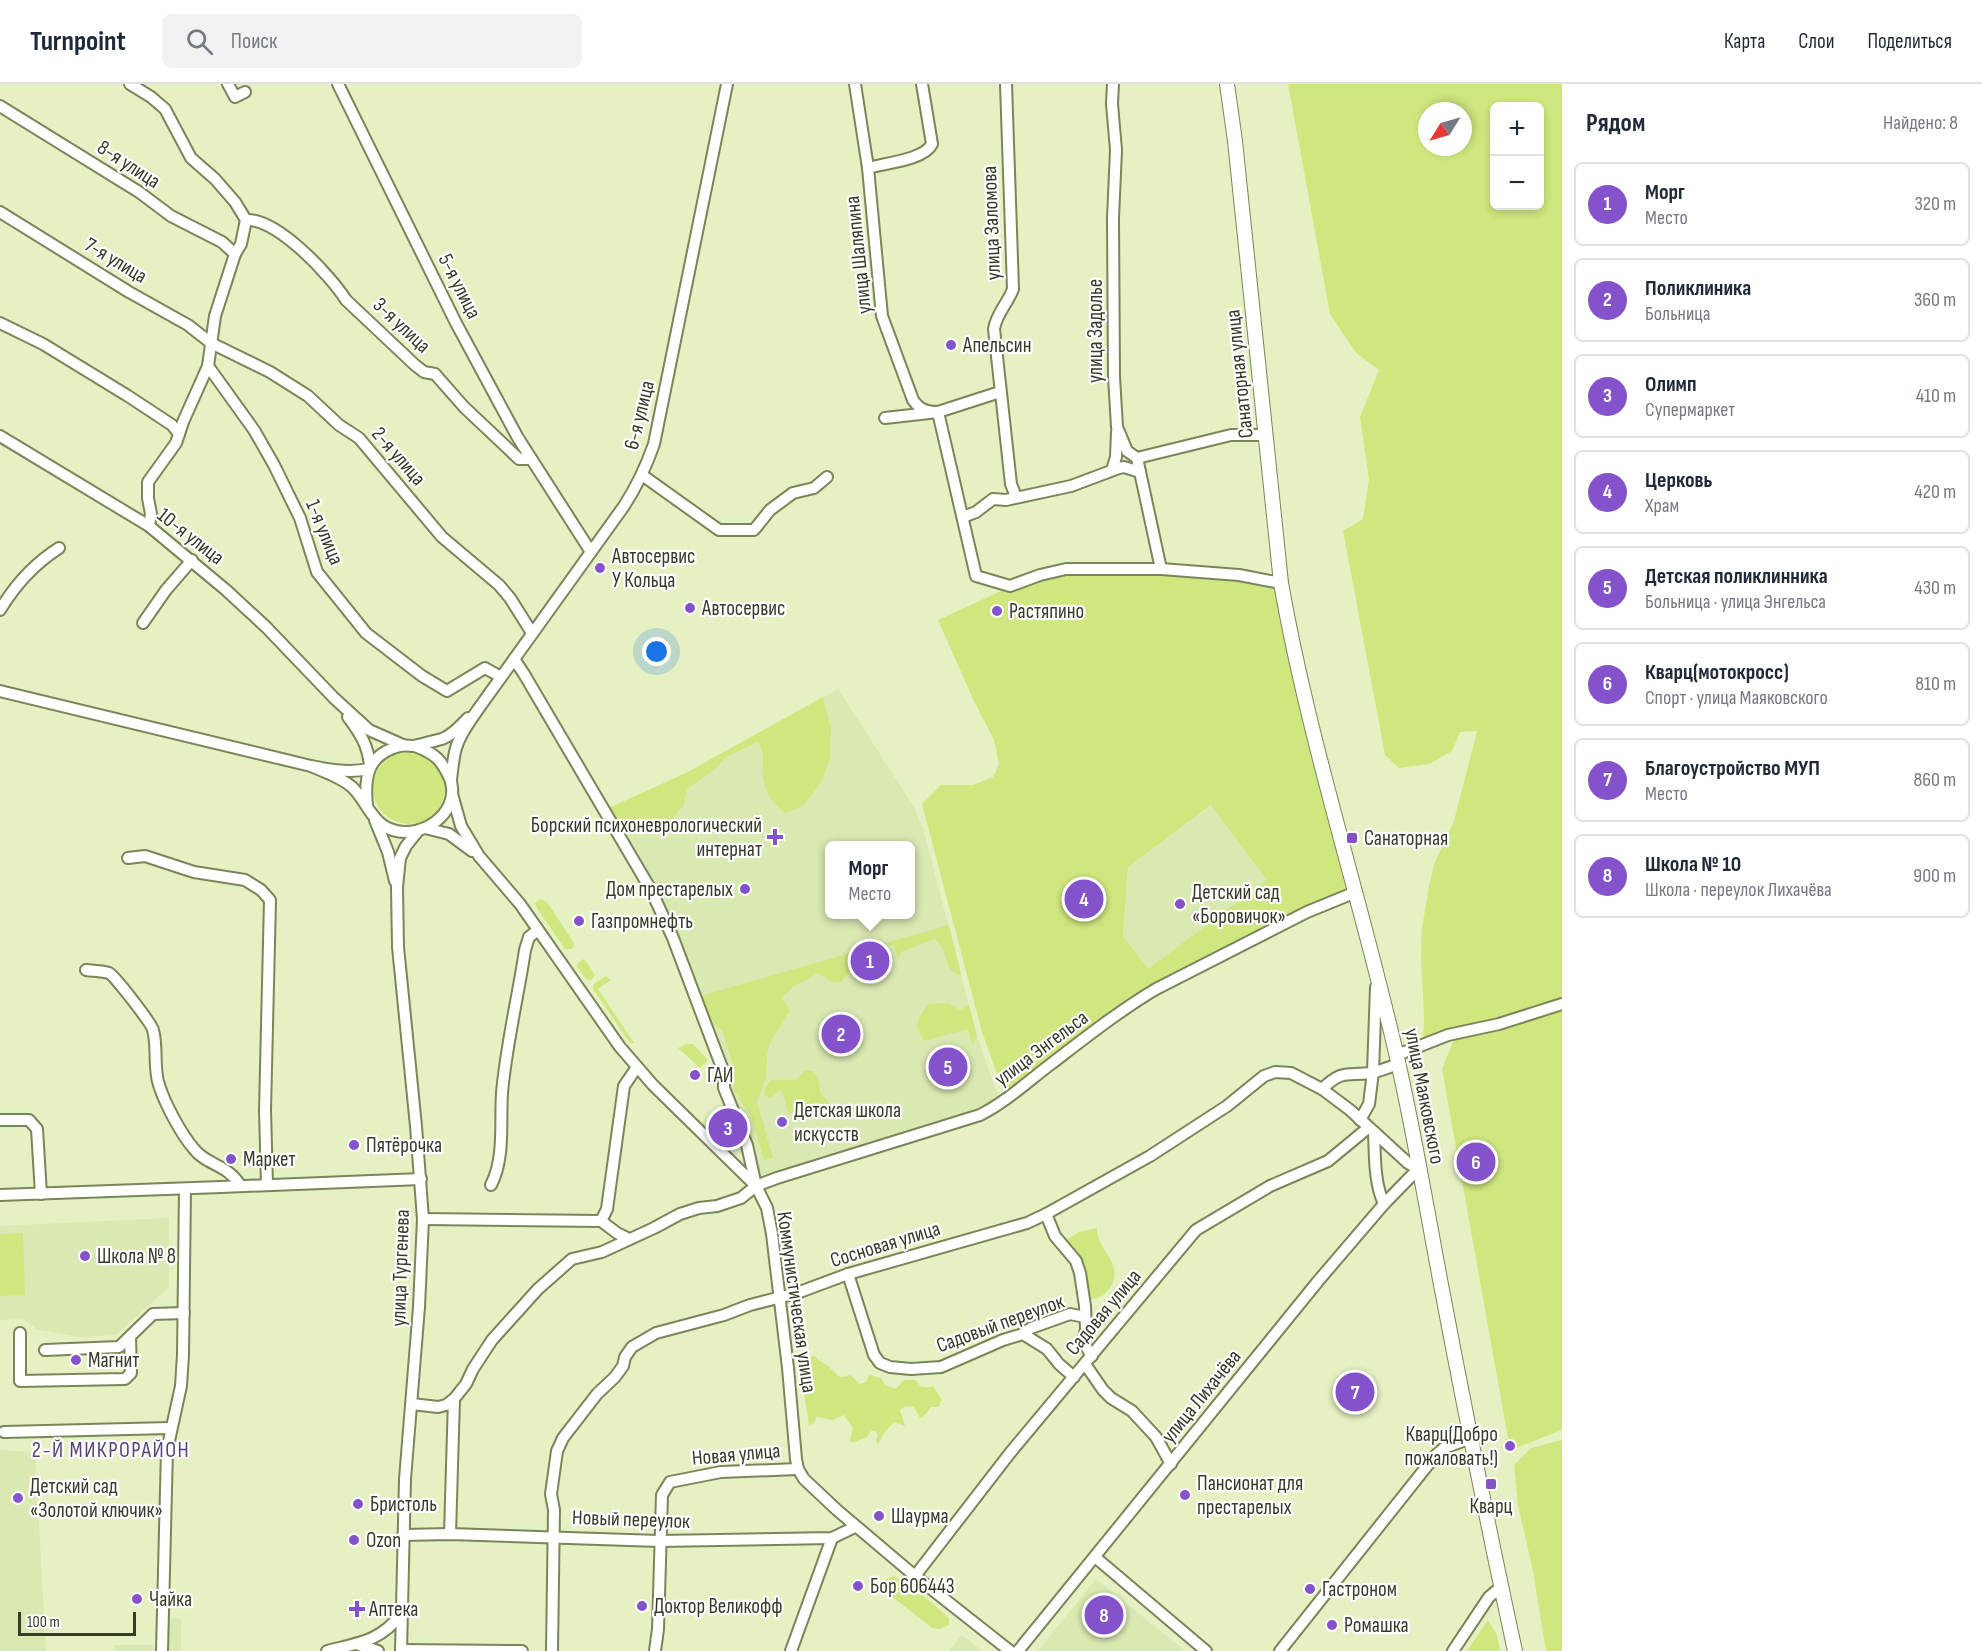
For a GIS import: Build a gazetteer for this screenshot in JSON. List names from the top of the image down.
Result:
{
  "streets": {
    "main road": ["Санаторная улица", "улица Маяковского"],
    "street": [
      "8-я улица",
      "улица Заломова",
      "улица Шаляпина",
      "7-я улица",
      "5-я улица",
      "3-я улица",
      "улица Задолье",
      "6-я улица",
      "2-я улица",
      "1-я улица",
      "10-я улица",
      "улица Энгельса",
      "Сосновая улица",
      "улица Тургенева",
      "Коммунистическая улица",
      "Садовая улица",
      "Садовый переулок",
      "улица Лихачёва",
      "Новая улица",
      "Новый переулок"
    ]
  },
  "crossings": [
    ["7-я улица", "2-я улица"],
    ["5-я улица", "3-я улица"],
    ["5-я улица", "6-я улица"],
    ["Санаторная улица", "улица Маяковского"],
    ["6-я улица", "2-я улица"],
    ["6-я улица", "1-я улица"],
    ["10-я улица", "улица Тургенева"],
    ["10-я улица", "Коммунистическая улица"],
    ["улица Энгельса", "улица Маяковского"],
    ["улица Энгельса", "Коммунистическая улица"],
    ["улица Маяковского", "Сосновая улица"],
    ["улица Маяковского", "улица Лихачёва"],
    ["Сосновая улица", "Коммунистическая улица"],
    ["Сосновая улица", "Садовая улица"],
    ["Сосновая улица", "Садовый переулок"],
    ["Сосновая улица", "улица Лихачёва"],
    ["Сосновая улица", "Новый переулок"],
    ["улица Тургенева", "Коммунистическая улица"],
    ["улица Тургенева", "Новый переулок"],
    ["Коммунистическая улица", "Новая улица"],
    ["Новая улица", "Новый переулок"]
  ],
  "districts": ["2-Й МИКРОРАЙОН"],
  "places": {
    "other": [
      "Апельсин",
      "Автосервис У Кольца",
      "Автосервис",
      "Растяпино",
      "Дом престарелых",
      "Детский сад «Боровичок»",
      "Газпромнефть",
      "ГАИ",
      "Детская школа искусств",
      "Пятёрочка",
      "Маркет",
      "Школа № 8",
      "Магнит",
      "Кварц(Добро пожаловать!)",
      "Пансионат для престарелых",
      "Детский сад «Золотой ключик»",
      "Бристоль",
      "Шаурма",
      "Ozon",
      "Бор 606443",
      "Гастроном",
      "Чайка",
      "Доктор Великофф",
      "Ромашка"
    ],
    "health": ["Борский психоневрологический интернат", "Аптека"],
    "transit": ["Санаторная", "Кварц"]
  },
  "scale_bar": "100 m",
  "north": "bottom left",
  "page": {
    "header": "Turnpoint",
    "search": "Поиск",
    "nav": ["Карта", "Слои", "Поделиться"],
    "heading": ["Рядом", "Найдено: 8"],
    "map_buttons": ["+", "−"],
    "list": [
      {
        "mark": "1",
        "name": "Морг",
        "note": "Место",
        "value": "320 m"
      },
      {
        "mark": "2",
        "name": "Поликлиника",
        "note": "Больница",
        "value": "360 m"
      },
      {
        "mark": "3",
        "name": "Олимп",
        "note": "Супермаркет",
        "value": "410 m"
      },
      {
        "mark": "4",
        "name": "Церковь",
        "note": "Храм",
        "value": "420 m"
      },
      {
        "mark": "5",
        "name": "Детская поликлинника",
        "note": "Больница · улица Энгельса",
        "value": "430 m"
      },
      {
        "mark": "6",
        "name": "Кварц(мотокросс)",
        "note": "Спорт · улица Маяковского",
        "value": "810 m"
      },
      {
        "mark": "7",
        "name": "Благоустройство МУП",
        "note": "Место",
        "value": "860 m"
      },
      {
        "mark": "8",
        "name": "Школа № 10",
        "note": "Школа · переулок Лихачёва",
        "value": "900 m"
      }
    ],
    "popup": ["Морг", "Место"],
    "pins": [
      "4",
      "1",
      "2",
      "5",
      "3",
      "6",
      "7",
      "8"
    ],
    "scale": "100 m"
  }
}
